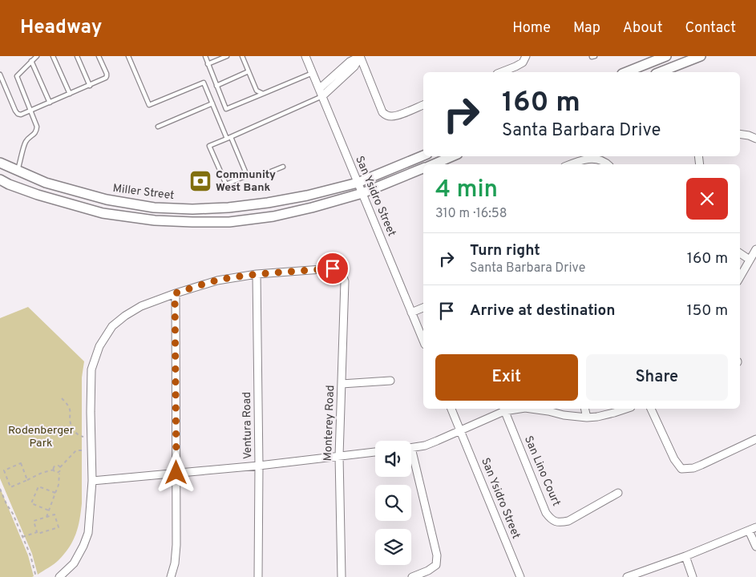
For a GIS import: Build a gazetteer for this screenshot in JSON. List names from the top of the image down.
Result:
{
  "streets": {
    "street": [
      "Miller Street",
      "San Ysidro Street",
      "Monterey Road",
      "Ventura Road",
      "San Lino Court"
    ]
  },
  "crossings": [
    ["Miller Street", "San Ysidro Street"],
    ["Monterey Road", "Ventura Road"]
  ],
  "parks": ["Rodenberger Park"],
  "places": {
    "bank": ["Community West Bank"]
  },
  "page": {
    "header": "Headway",
    "nav": [
      "Home",
      "Map",
      "About",
      "Contact"
    ],
    "turn": ["160 m", "Santa Barbara Drive"],
    "heading": ["4 min", "310 m · 16:58"],
    "list": [
      {
        "name": "Turn right",
        "note": "Santa Barbara Drive",
        "value": "160 m"
      },
      {
        "name": "Arrive at destination",
        "value": "150 m"
      }
    ],
    "buttons": ["Exit", "Share"]
  }
}
